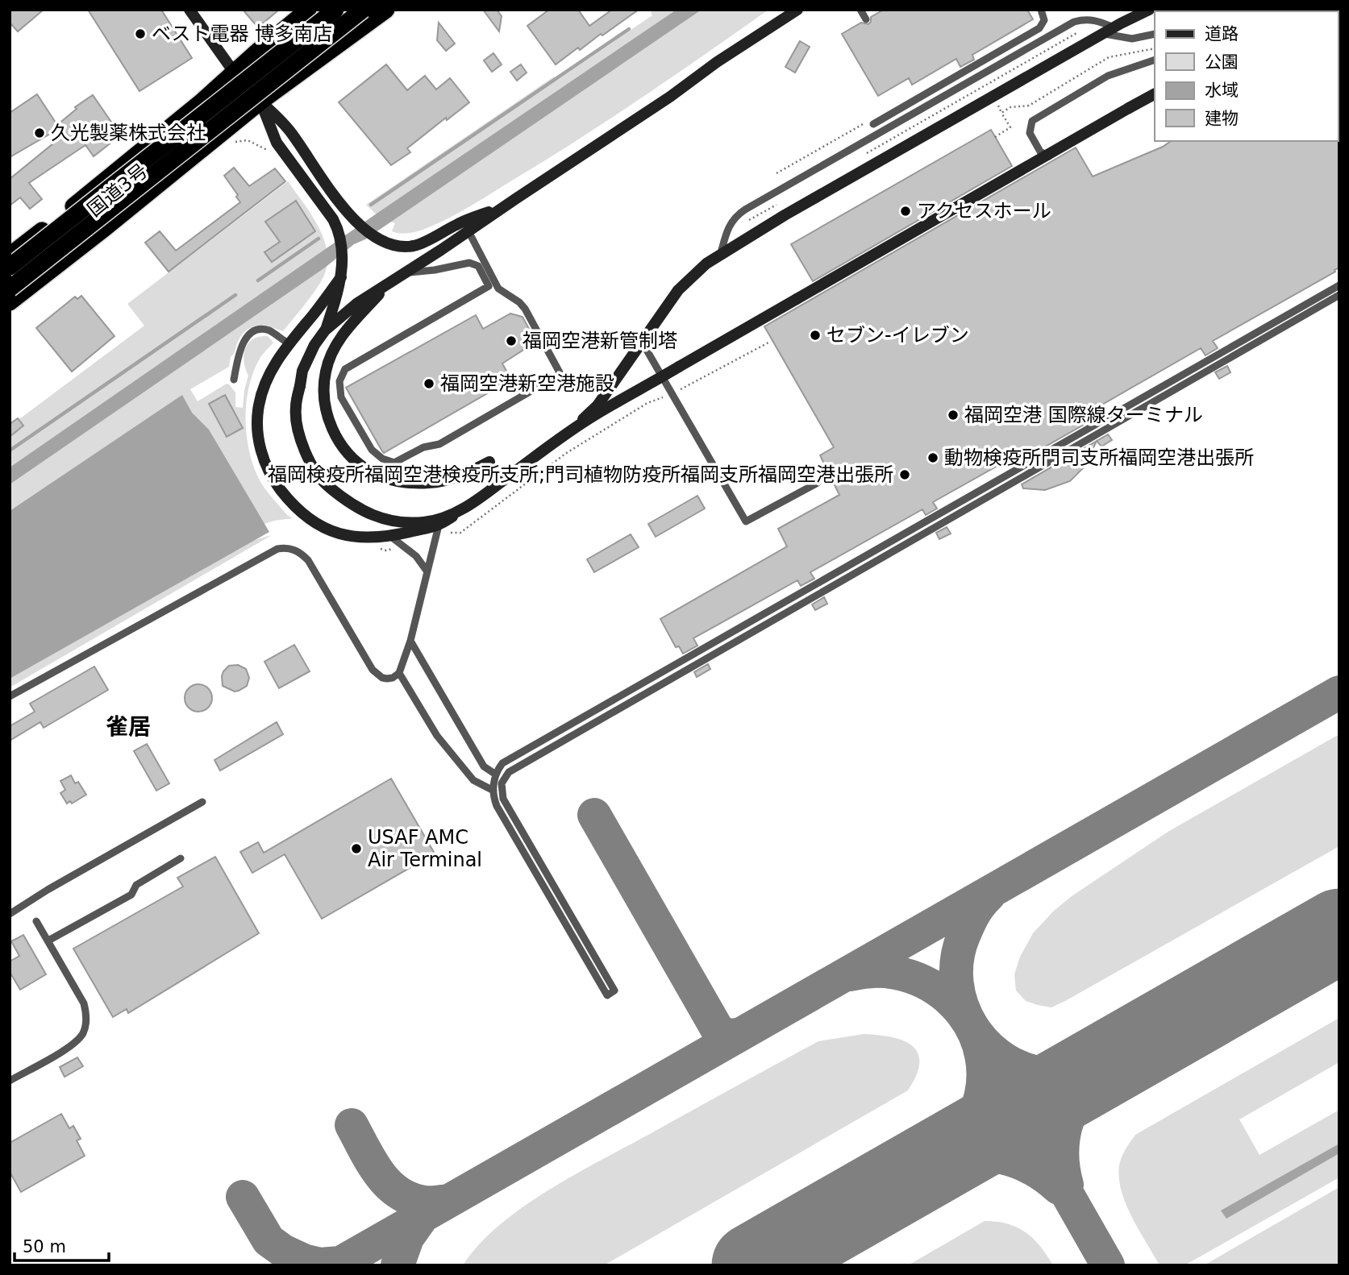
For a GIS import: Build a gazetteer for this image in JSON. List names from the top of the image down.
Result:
{
  "streets": {
    "highway": ["国道3号"]
  },
  "districts": ["雀居"],
  "places": [
    "ベスト電器 博多南店",
    "久光製薬株式会社",
    "アクセスホール",
    "セブン-イレブン",
    "福岡空港新管制塔",
    "福岡空港新空港施設",
    "福岡空港 国際線ターミナル",
    "動物検疫所門司支所福岡空港出張所",
    "福岡検疫所福岡空港検疫所支所;門司植物防疫所福岡支所福岡空港出張所",
    "USAF AMC Air Terminal"
  ],
  "legend": [
    "道路",
    "公園",
    "水域",
    "建物"
  ],
  "scale_bar": "50 m"
}
